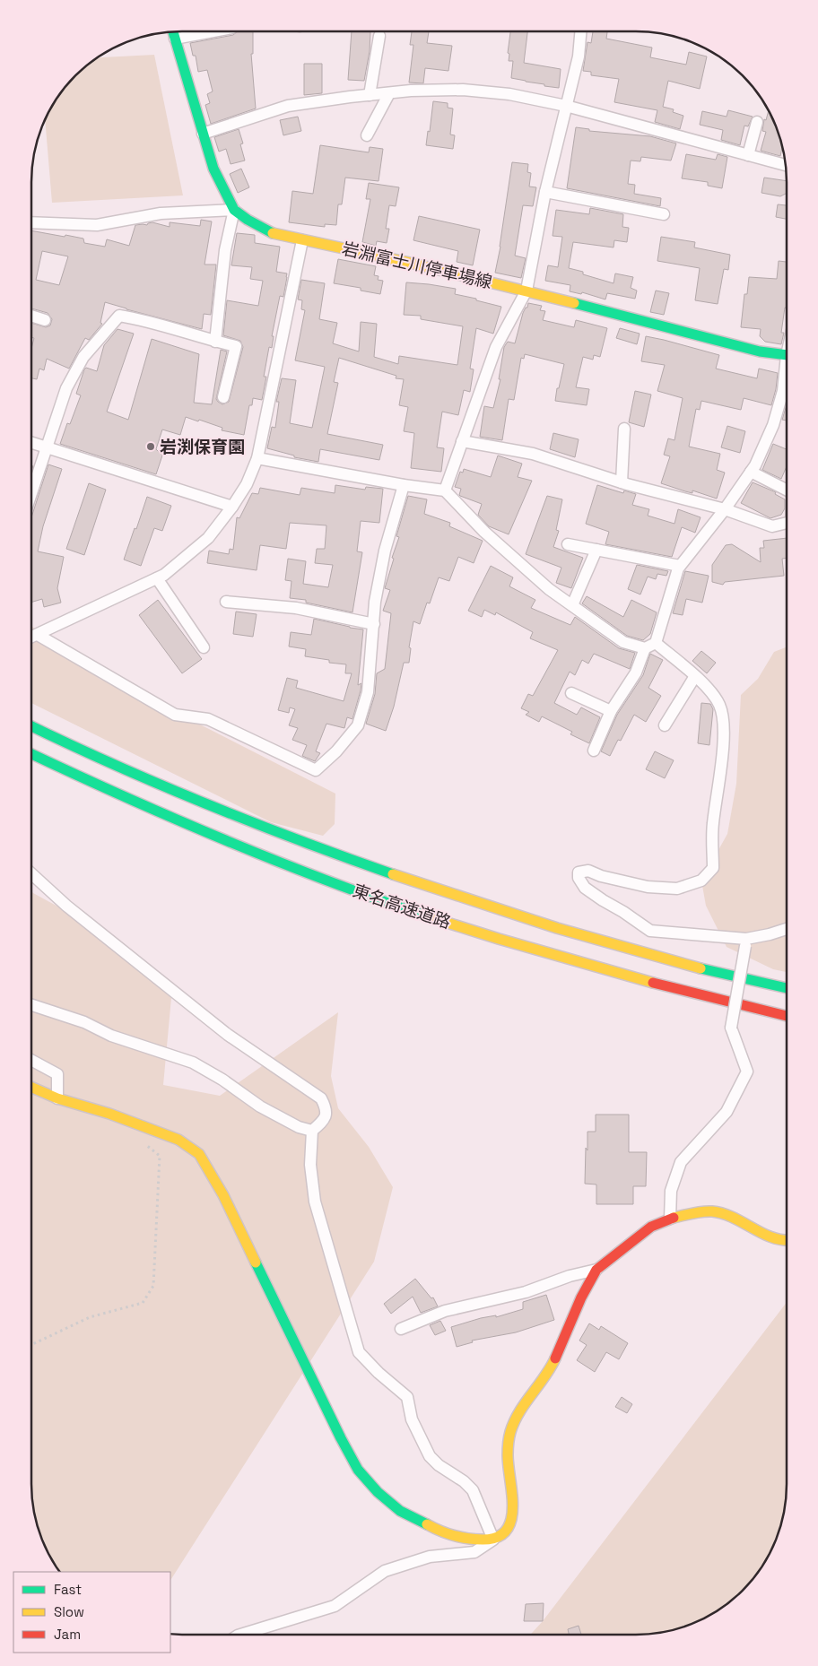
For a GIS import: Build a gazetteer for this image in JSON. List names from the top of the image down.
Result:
{
  "streets": {
    "main road": ["岩淵富士川停車場線", "東名高速道路"]
  },
  "places": ["岩渕保育園"],
  "legend": ["Fast", "Slow", "Jam"]
}
